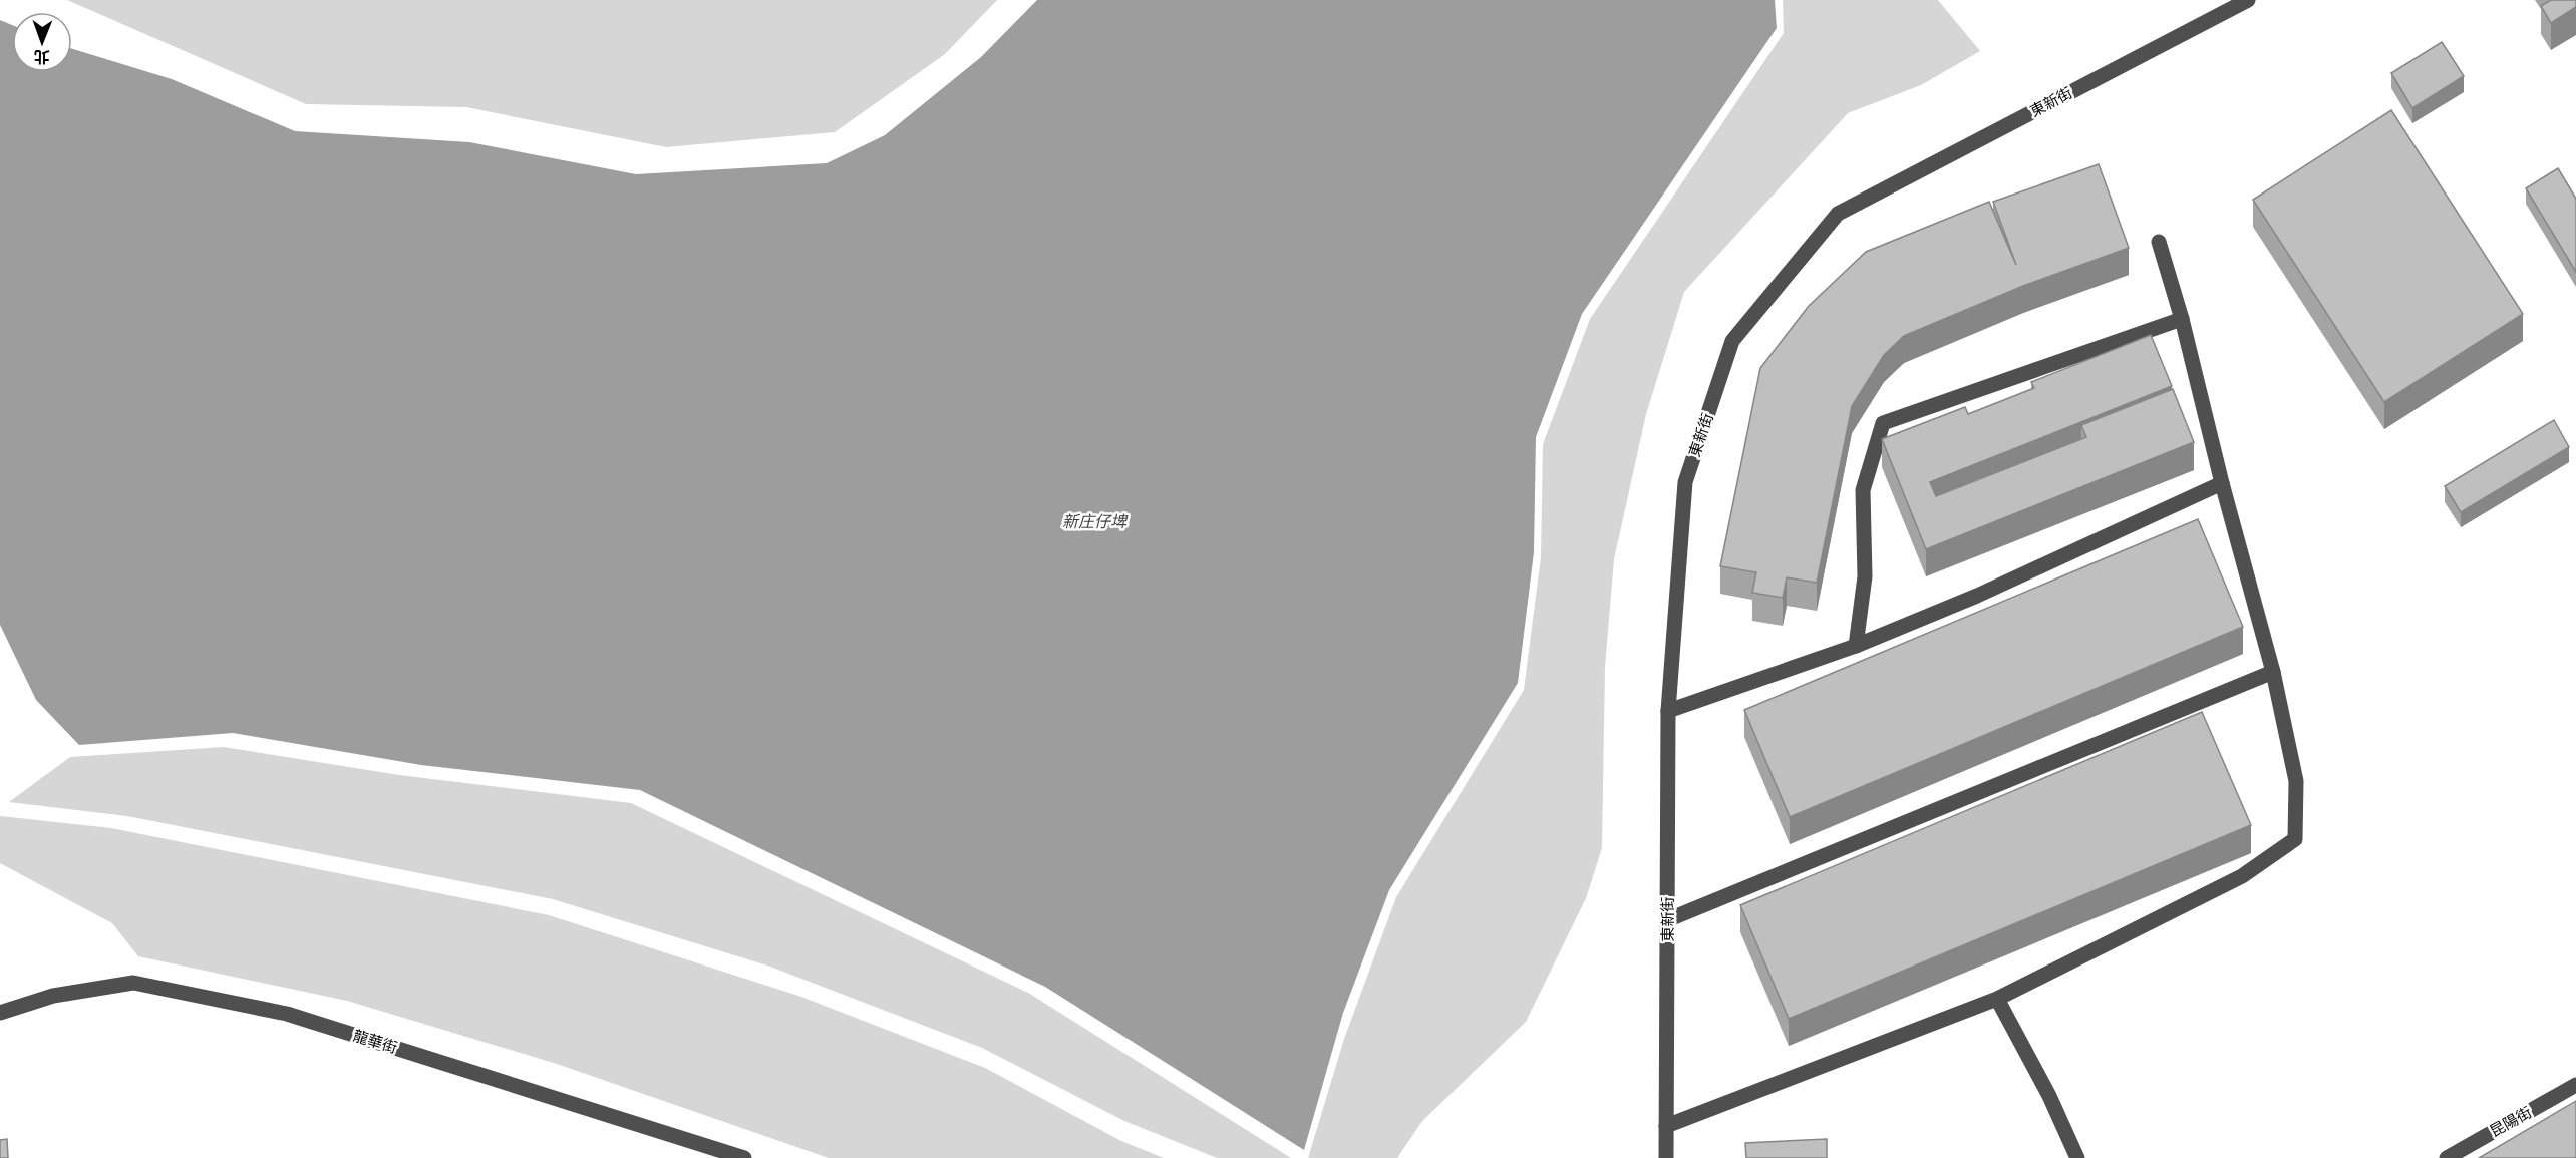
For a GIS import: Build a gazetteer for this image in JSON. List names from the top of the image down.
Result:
{
  "streets": {
    "street": ["東新街", "龍華街", "昆陽街"]
  },
  "water": ["新庄仔埤"],
  "north": "bottom"
}
